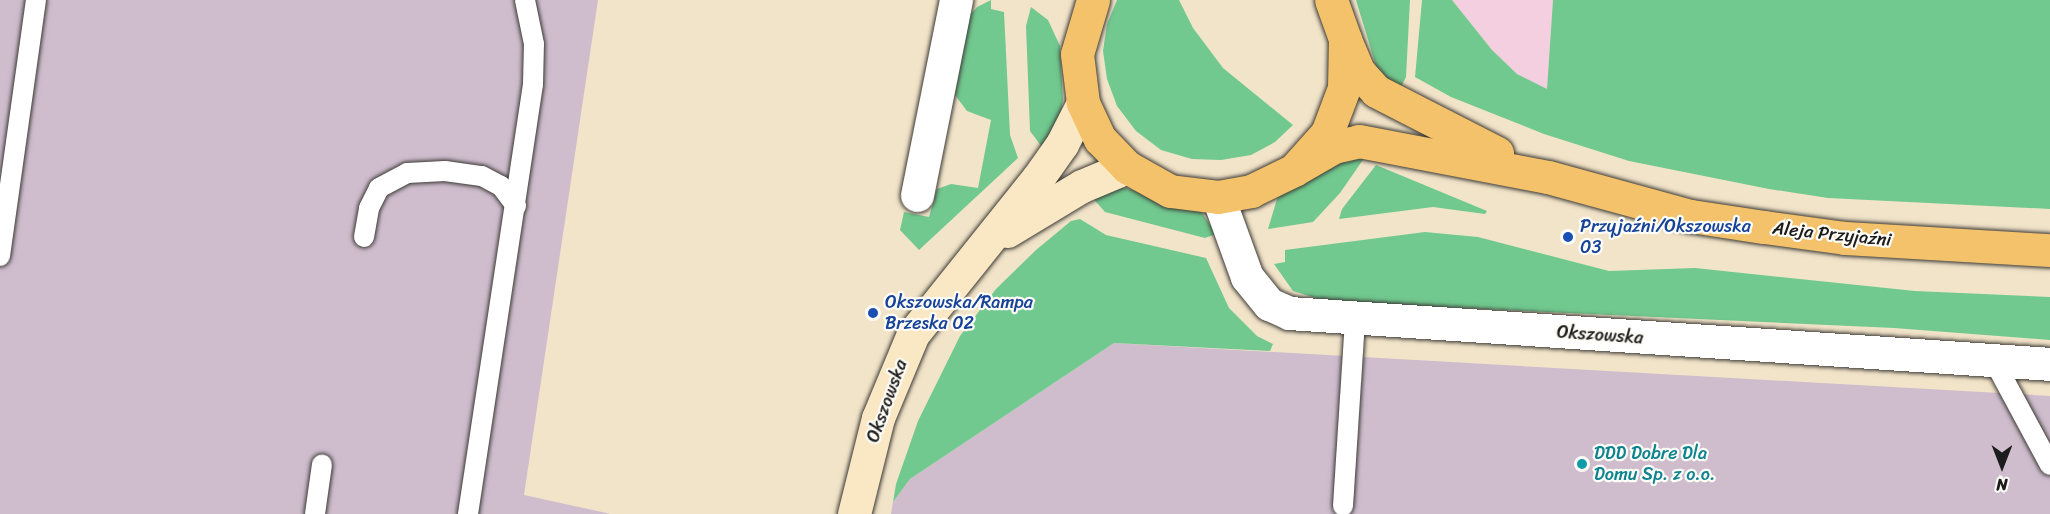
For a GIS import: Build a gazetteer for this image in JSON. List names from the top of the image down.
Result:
{
  "streets": {
    "highway": ["Aleja Przyjaźni"],
    "main road": ["Okszowska"]
  },
  "crossings": [
    ["Aleja Przyjaźni", "Okszowska"]
  ],
  "places": ["Przyjaźni/Okszowska 03", "Okszowska/Rampa Brzeska 02", "DDD Dobre Dla Domu Sp. z o.o."],
  "north": "bottom"
}
